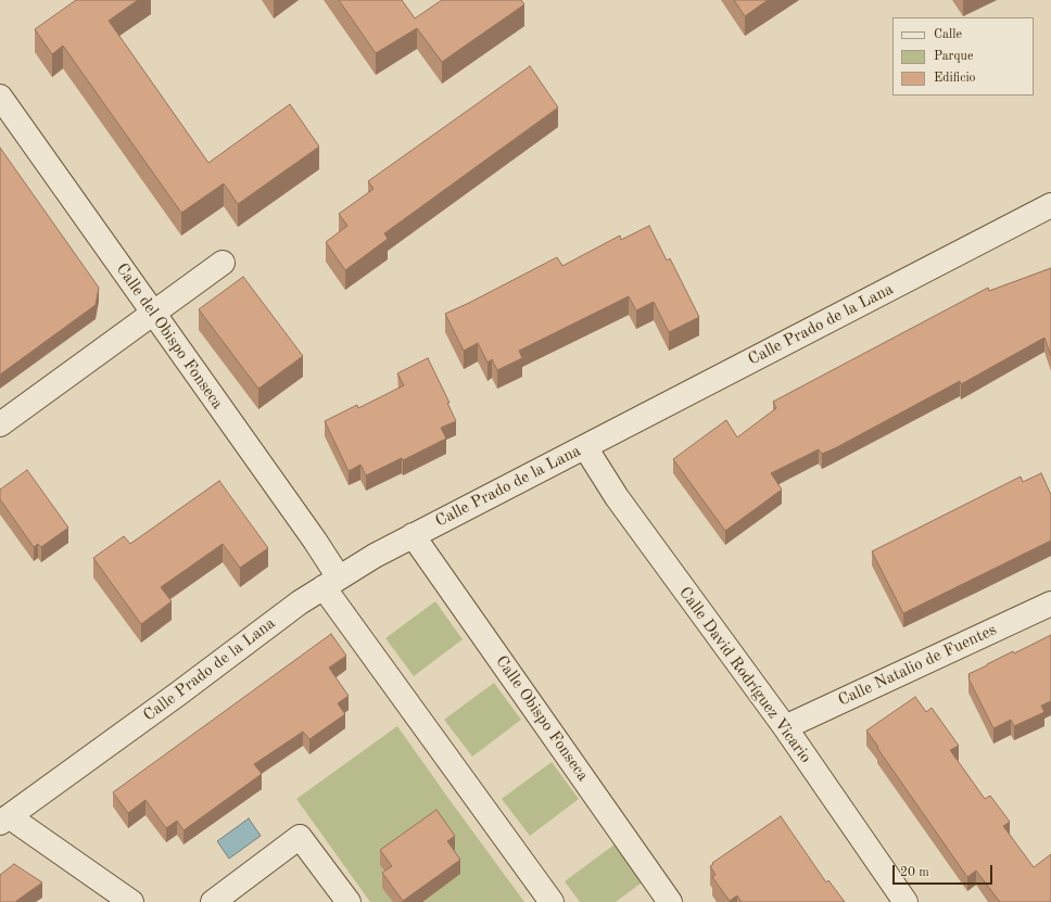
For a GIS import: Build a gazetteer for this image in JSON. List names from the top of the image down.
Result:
{
  "streets": {
    "street": [
      "Calle Prado de la Lana",
      "Calle del Obispo Fonseca",
      "Calle Natalio de Fuentes",
      "Calle David Rodríguez Vicario",
      "Calle Obispo Fonseca"
    ]
  },
  "crossings": [
    ["Calle Prado de la Lana", "Calle del Obispo Fonseca"],
    ["Calle Prado de la Lana", "Calle David Rodríguez Vicario"],
    ["Calle Prado de la Lana", "Calle Obispo Fonseca"],
    ["Calle Natalio de Fuentes", "Calle David Rodríguez Vicario"]
  ],
  "legend": ["Calle", "Parque", "Edificio"],
  "scale_bar": "20 m"
}
